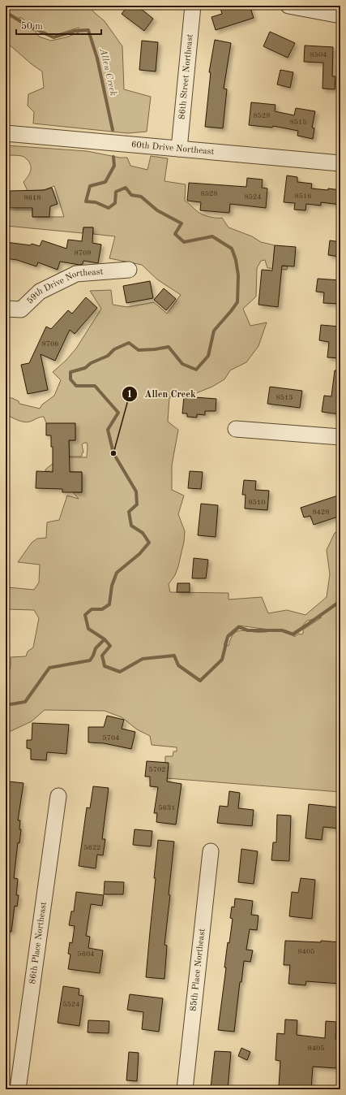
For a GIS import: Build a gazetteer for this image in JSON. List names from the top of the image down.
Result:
{
  "streets": {
    "street": [
      "86th Street Northeast",
      "60th Drive Northeast",
      "59th Drive Northeast",
      "86th Place Northeast",
      "85th Place Northeast"
    ]
  },
  "crossings": [
    ["86th Street Northeast", "60th Drive Northeast"]
  ],
  "water": ["Allen Creek"],
  "places": ["Allen Creek"],
  "house_numbers": [
    "8504",
    "8529",
    "8515",
    "8528",
    "8516",
    "8524",
    "8618",
    "8709",
    "8706",
    "8513",
    "8510",
    "8428",
    "5704",
    "5702",
    "5631",
    "5622",
    "8405",
    "5604",
    "5524",
    "8405"
  ],
  "scale_bar": "50 m"
}
